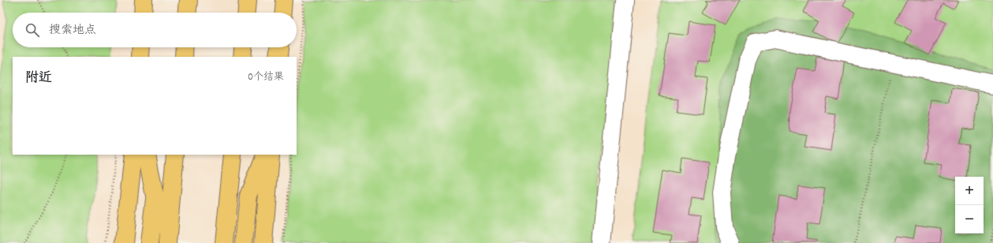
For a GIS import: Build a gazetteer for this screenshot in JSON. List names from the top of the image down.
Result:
{
  "page": {
    "search": "搜索地点",
    "heading": ["附近", "0个结果"],
    "map_buttons": ["+", "−"]
  }
}
